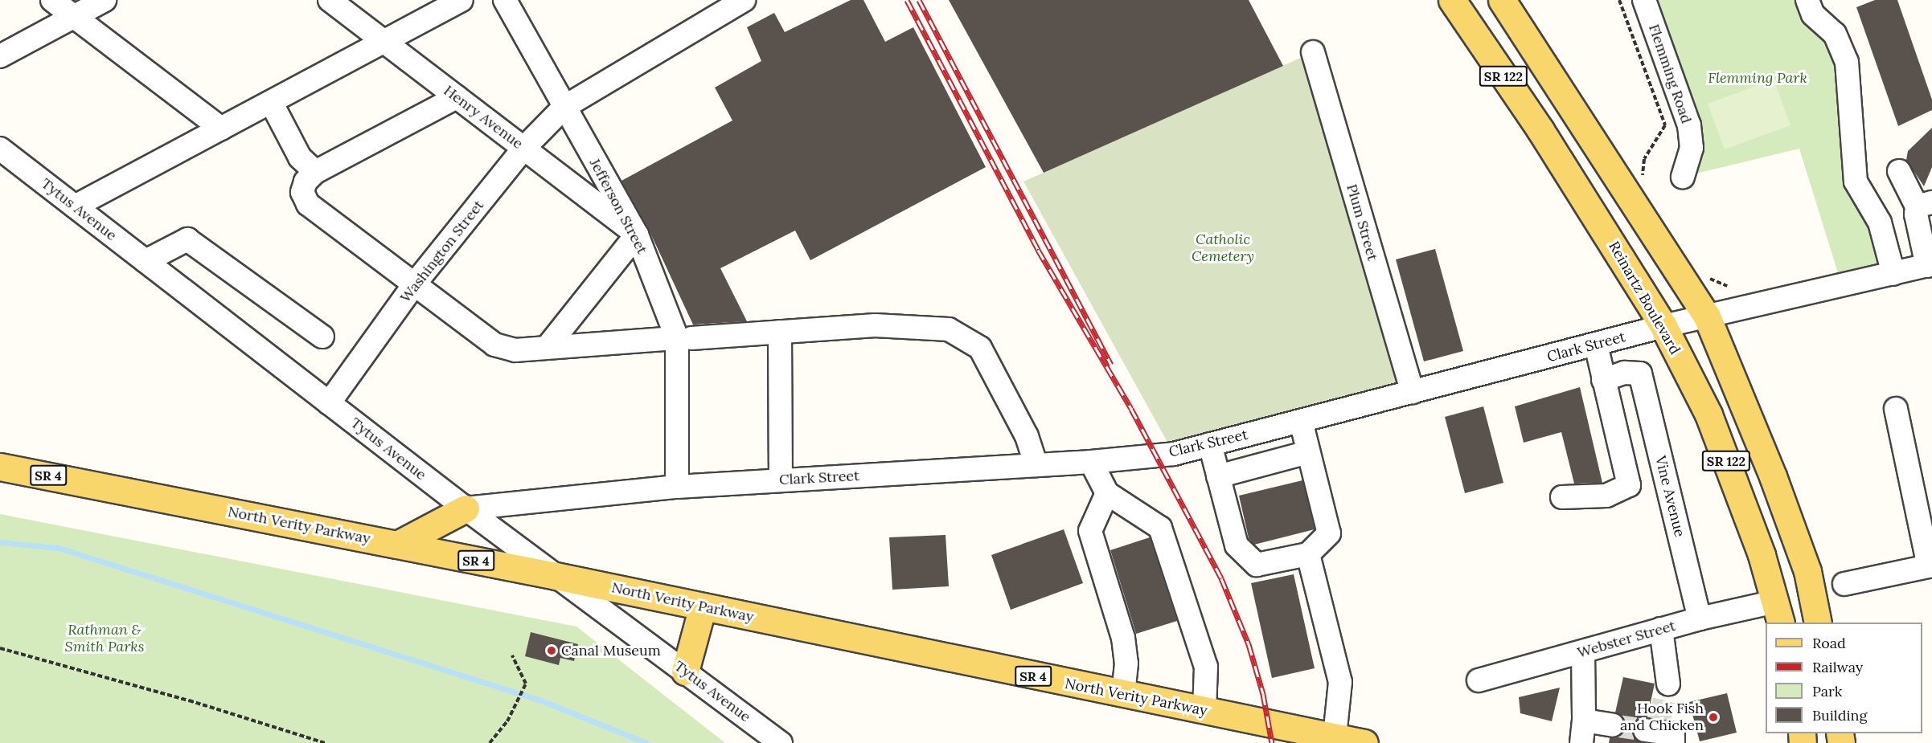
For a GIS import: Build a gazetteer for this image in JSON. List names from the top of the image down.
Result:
{
  "streets": {
    "main road": [
      "SR 122",
      "Reinartz Boulevard",
      "SR 4",
      "North Verity Parkway"
    ],
    "street": [
      "Flemming Road",
      "Henry Avenue",
      "Jefferson Street",
      "Tytus Avenue",
      "Plum Street",
      "Washington Street",
      "Clark Street",
      "Vine Avenue",
      "Webster Street"
    ]
  },
  "crossings": [
    ["Henry Avenue", "Jefferson Street"],
    ["Henry Avenue", "Washington Street"],
    ["Jefferson Street", "Washington Street"],
    ["Jefferson Street", "Clark Street"],
    ["Tytus Avenue", "Washington Street"],
    ["Tytus Avenue", "Clark Street"],
    ["Tytus Avenue", "North Verity Parkway"],
    ["Plum Street", "Clark Street"],
    ["Reinartz Boulevard", "Clark Street"],
    ["Reinartz Boulevard", "Webster Street"],
    ["Vine Avenue", "Webster Street"]
  ],
  "parks": ["Flemming Park", "Catholic Cemetery", "Rathman & Smith Parks"],
  "places": ["Canal Museum", "Hook Fish and Chicken"],
  "legend": [
    "Road",
    "Railway",
    "Park",
    "Building"
  ]
}
